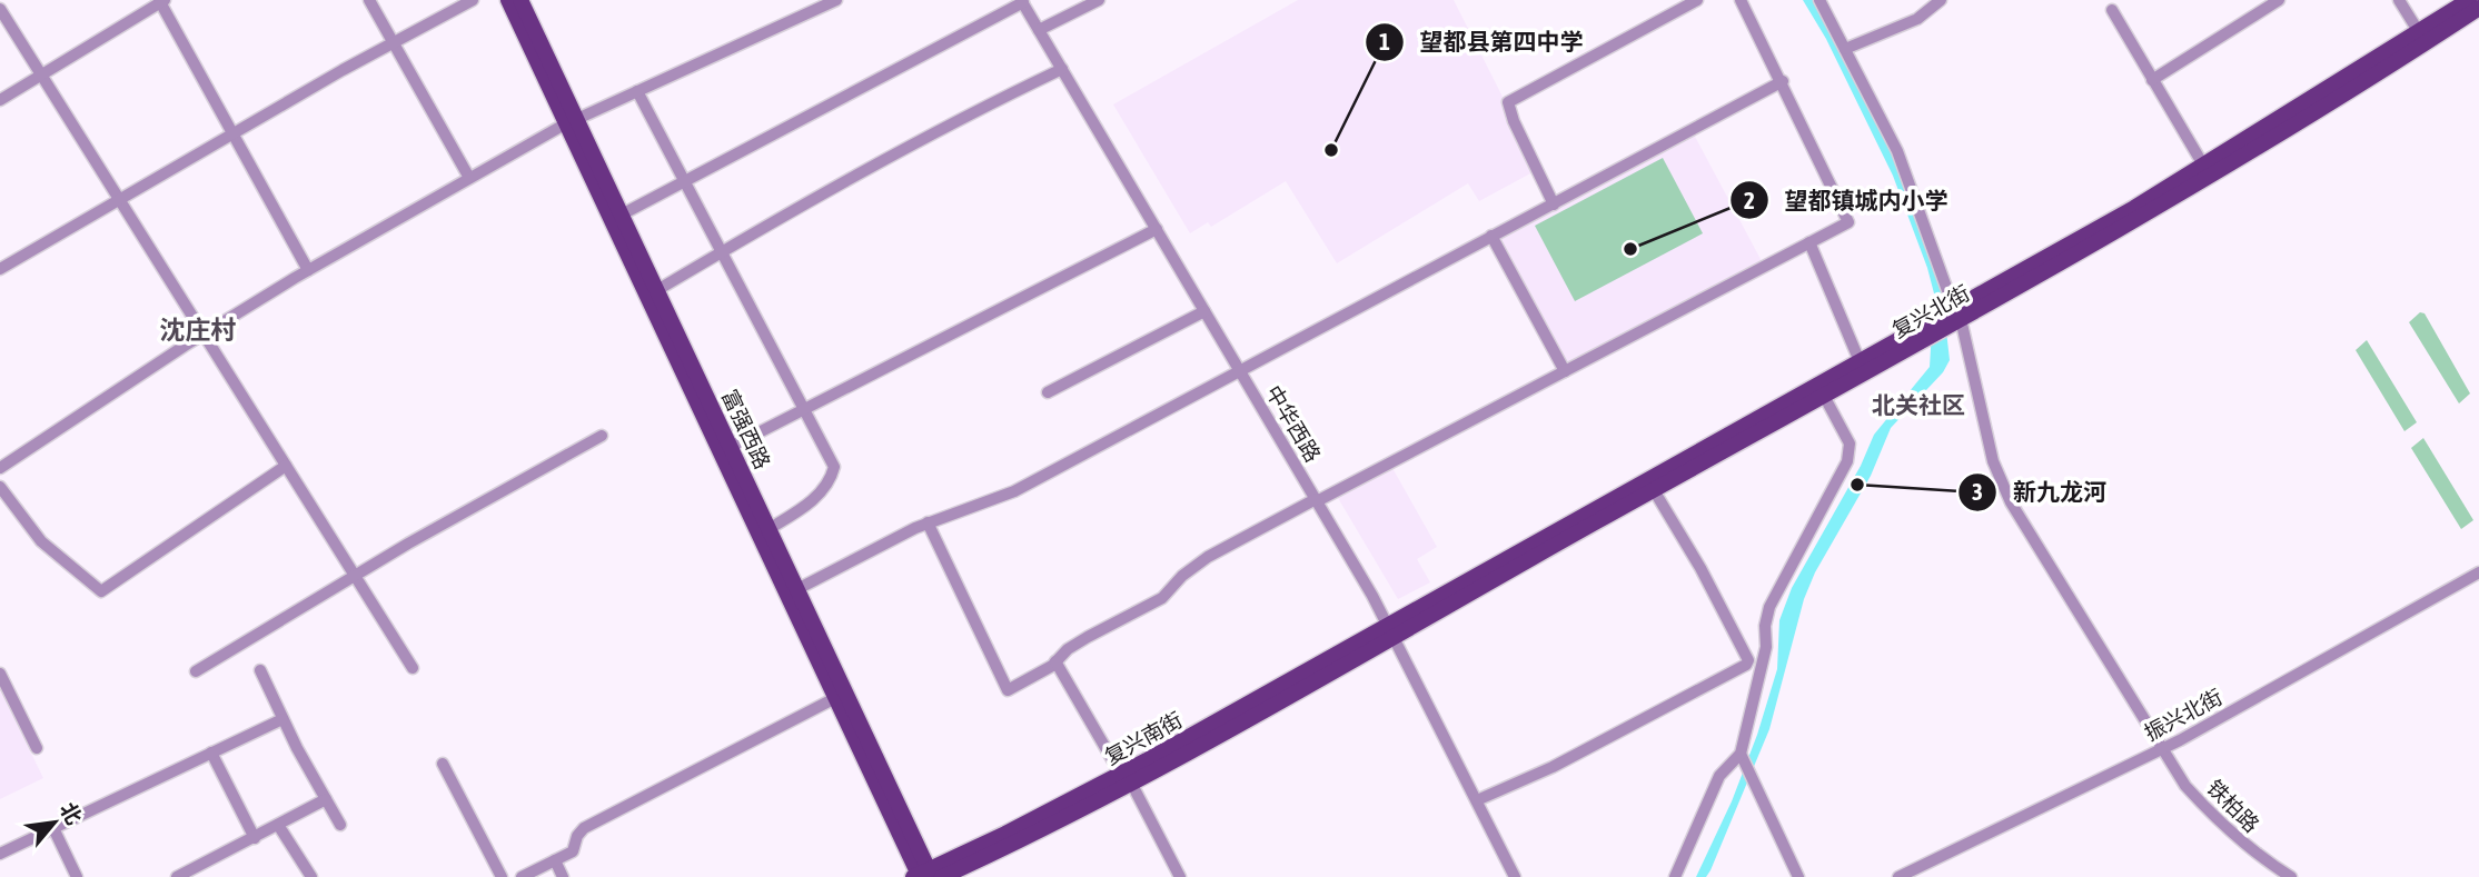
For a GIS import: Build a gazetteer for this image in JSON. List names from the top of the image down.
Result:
{
  "streets": {
    "main road": ["复兴北街", "富强西路", "复兴南街"],
    "street": ["中华西路", "振兴北街", "铁柏路"]
  },
  "crossings": [
    ["复兴北街", "中华西路"],
    ["复兴北街", "复兴南街"],
    ["复兴北街", "铁柏路"],
    ["中华西路", "复兴南街"],
    ["富强西路", "复兴南街"],
    ["振兴北街", "铁柏路"]
  ],
  "districts": ["沈庄村", "北关社区"],
  "places": ["望都县第四中学", "望都镇城内小学", "新九龙河"],
  "north": "top right"
}
